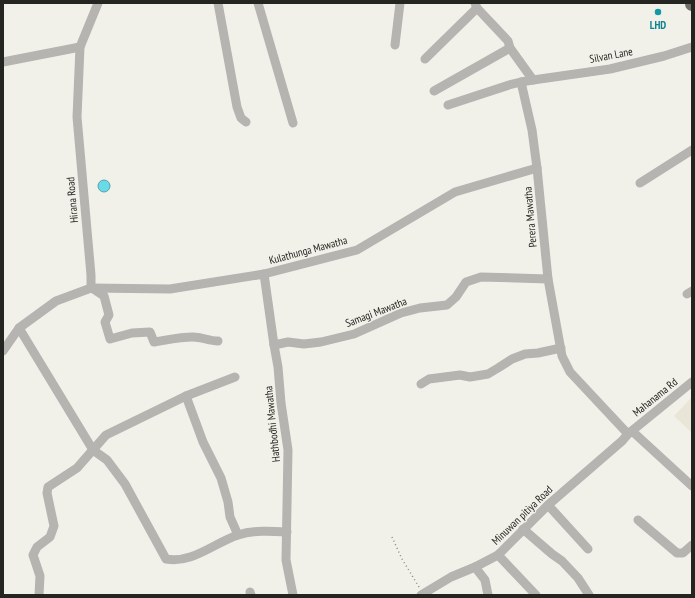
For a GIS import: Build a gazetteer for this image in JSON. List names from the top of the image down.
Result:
{
  "streets": {
    "street": [
      "Silvan Lane",
      "Hirana Road",
      "Perera Mawatha",
      "Kulathunga Mawatha",
      "Samagi Mawatha",
      "Mahanama Rd",
      "Hathbodhi Mawatha",
      "Minuwan pitiya Road"
    ]
  },
  "crossings": [
    ["Hirana Road", "Kulathunga Mawatha"],
    ["Perera Mawatha", "Kulathunga Mawatha"],
    ["Perera Mawatha", "Samagi Mawatha"],
    ["Perera Mawatha", "Mahanama Rd"],
    ["Perera Mawatha", "Minuwan pitiya Road"],
    ["Kulathunga Mawatha", "Hathbodhi Mawatha"],
    ["Samagi Mawatha", "Hathbodhi Mawatha"],
    ["Mahanama Rd", "Minuwan pitiya Road"]
  ],
  "places": ["LHD"]
}
